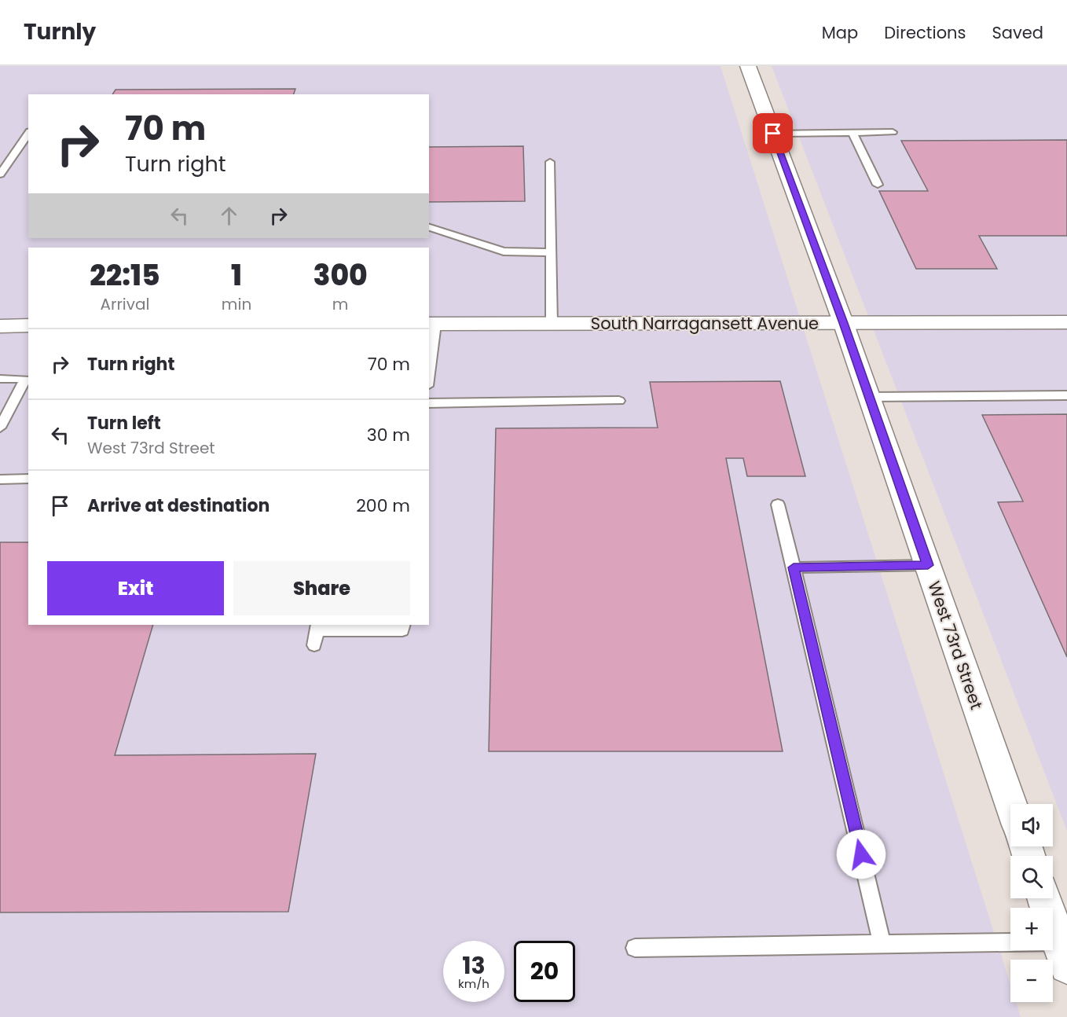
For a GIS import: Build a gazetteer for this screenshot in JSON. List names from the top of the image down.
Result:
{
  "streets": {
    "street": ["South Narragansett Avenue", "West 73rd Street"]
  },
  "crossings": [
    ["South Narragansett Avenue", "West 73rd Street"]
  ],
  "page": {
    "header": "Turnly",
    "nav": ["Map", "Directions", "Saved"],
    "turn": ["70 m", "Turn right"],
    "eta": [
      "22:15",
      "Arrival",
      "1",
      "min",
      "300",
      "m"
    ],
    "list": [
      {
        "name": "Turn right",
        "value": "70 m"
      },
      {
        "name": "Turn left",
        "note": "West 73rd Street",
        "value": "30 m"
      },
      {
        "name": "Arrive at destination",
        "value": "200 m"
      }
    ],
    "buttons": ["Exit", "Share"],
    "map_buttons": ["+", "−"],
    "speed": "13 km/h",
    "limit": "20"
  }
}
